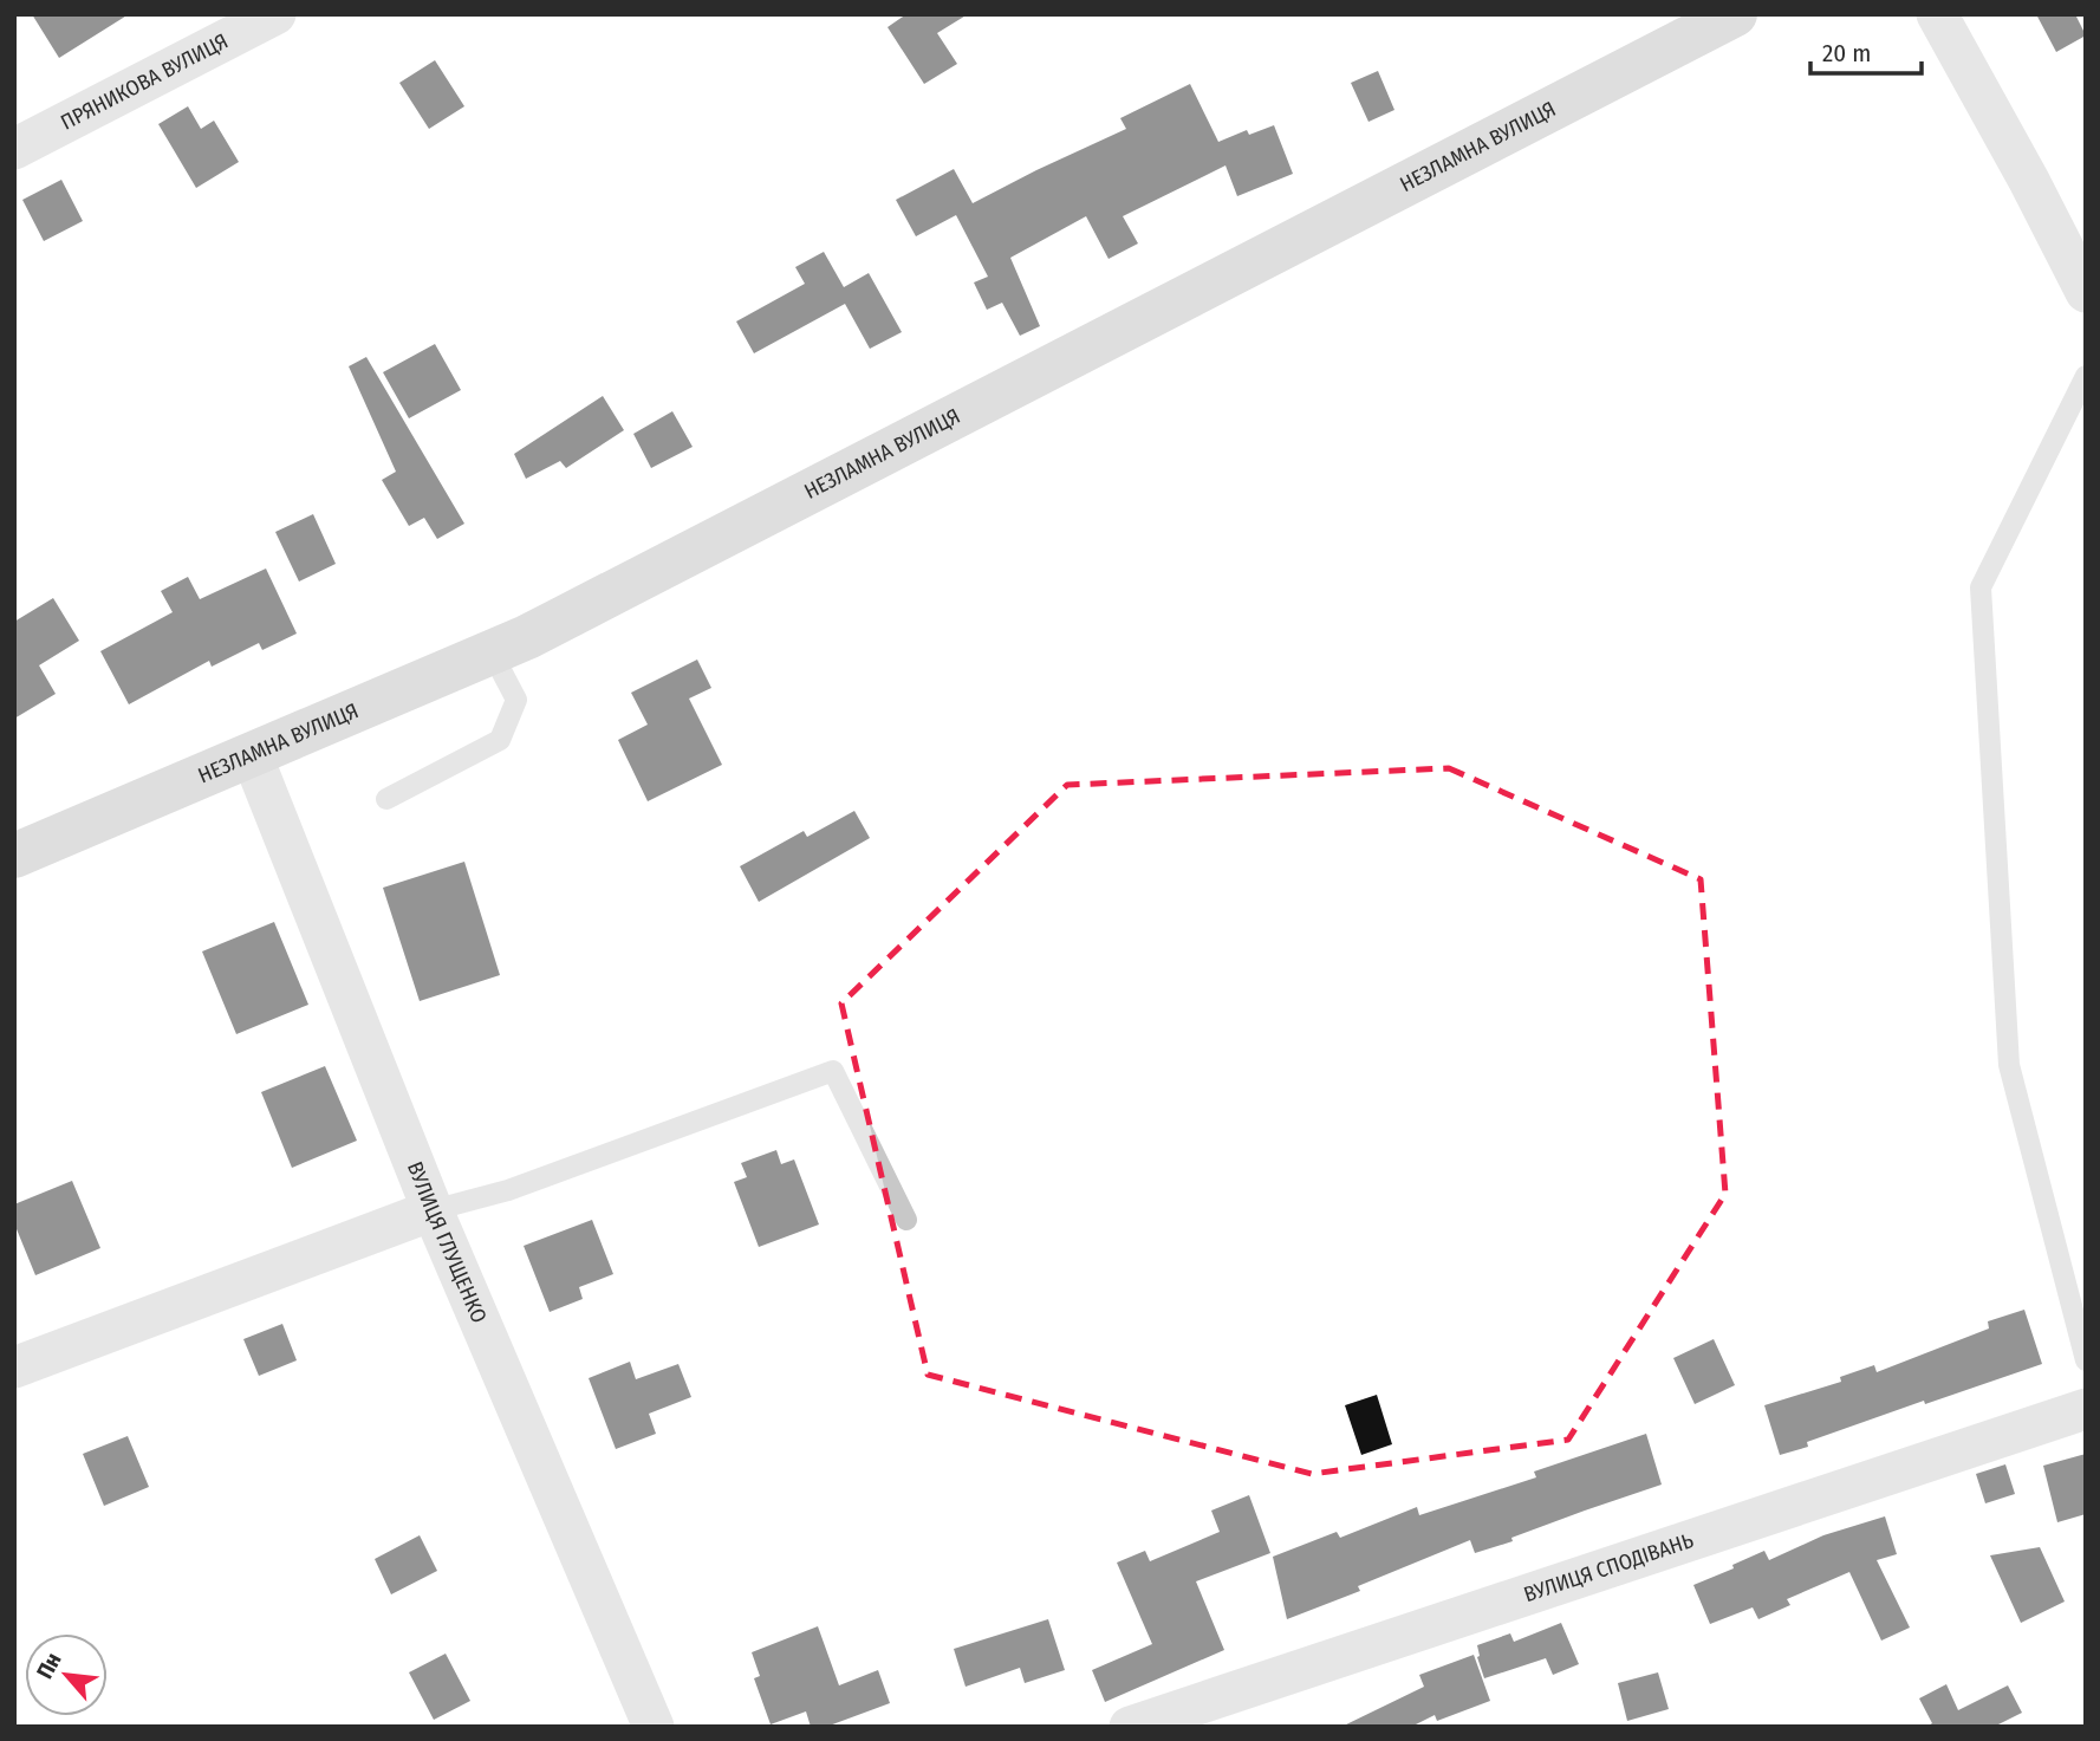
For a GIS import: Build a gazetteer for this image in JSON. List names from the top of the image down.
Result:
{
  "streets": {
    "street": [
      "ПРЯНИКОВА ВУЛИЦЯ",
      "НЕЗЛАМНА ВУЛИЦЯ",
      "ВУЛИЦЯ ГЛУЩЕНКО",
      "ВУЛИЦЯ СПОДІВАНЬ"
    ]
  },
  "crossings": [
    ["НЕЗЛАМНА ВУЛИЦЯ", "ВУЛИЦЯ ГЛУЩЕНКО"]
  ],
  "scale_bar": "20 m",
  "north": "top left"
}
